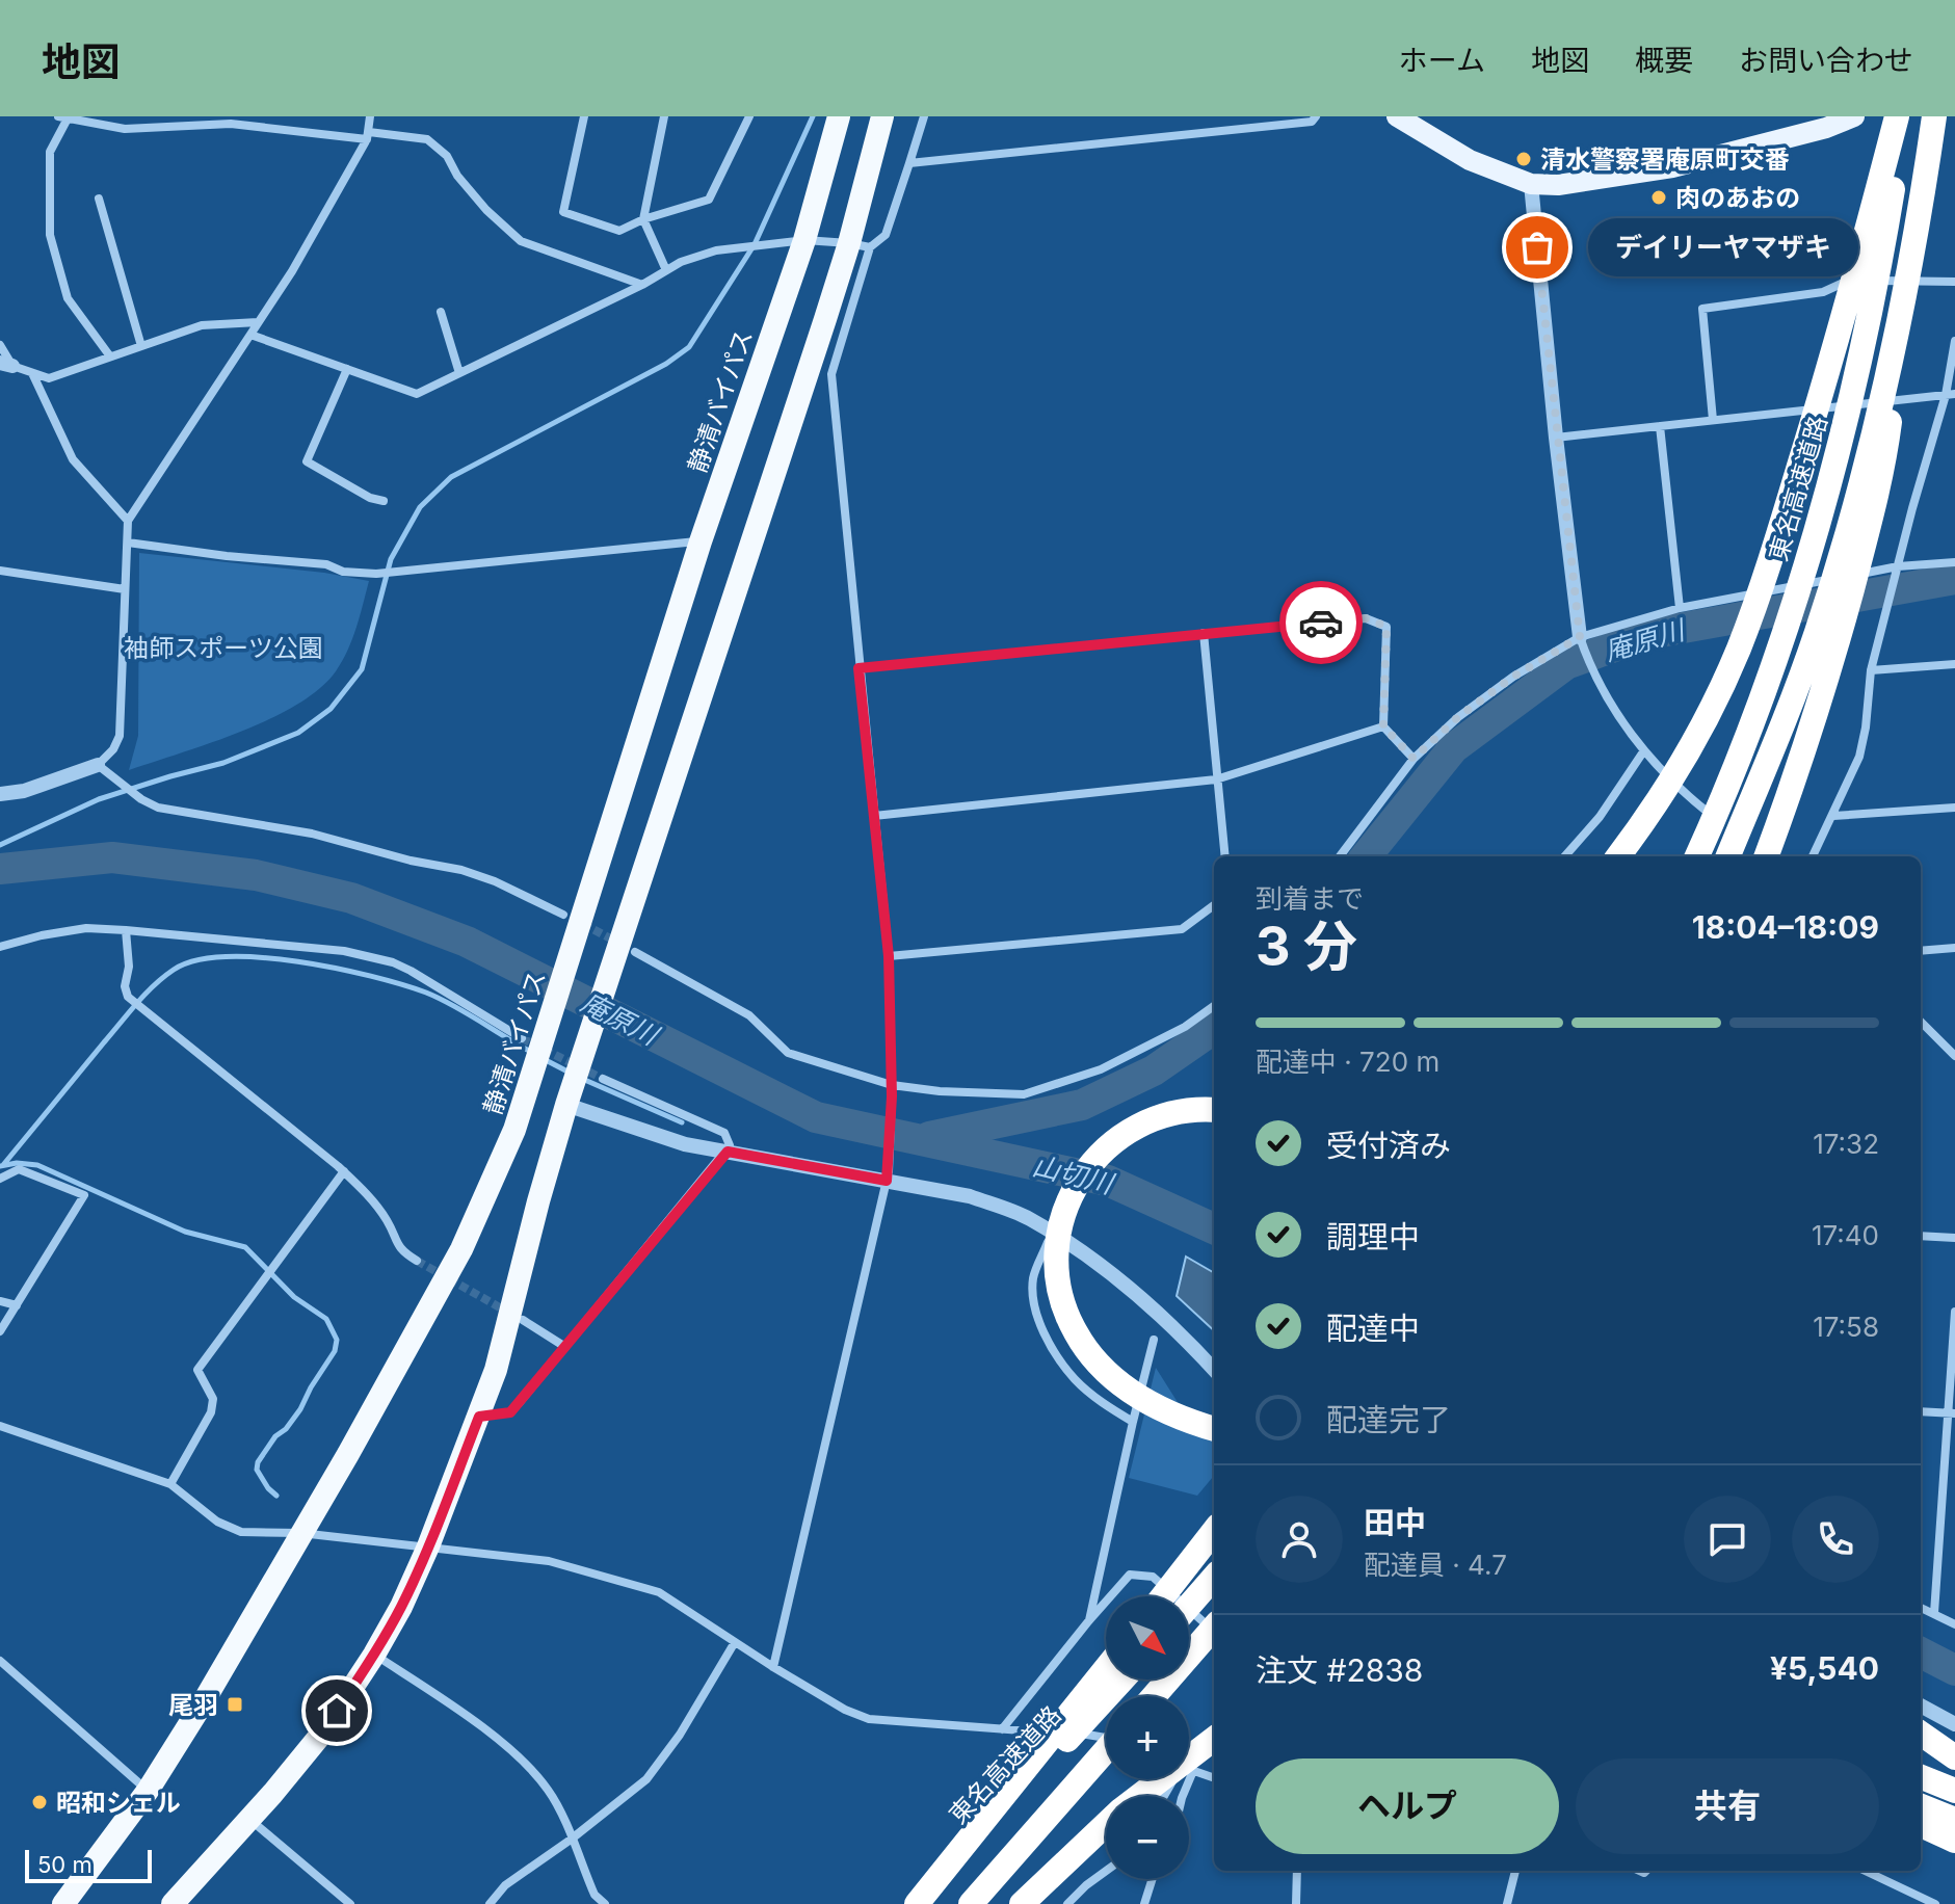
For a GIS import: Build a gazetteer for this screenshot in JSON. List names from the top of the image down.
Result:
{
  "streets": {
    "highway": ["静清バイパス", "東名高速道路"]
  },
  "water": ["庵原川", "山切川"],
  "parks": ["袖師スポーツ公園"],
  "places": {
    "other": [
      "清水警察署庵原町交番",
      "肉のあおの",
      "デイリーヤマザキ",
      "昭和シェル"
    ],
    "transit": ["尾羽"]
  },
  "scale_bar": "50 m",
  "north": "bottom right",
  "page": {
    "header": "地図",
    "nav": [
      "ホーム",
      "地図",
      "概要",
      "お問い合わせ"
    ],
    "bubble": "デイリーヤマザキ",
    "heading": ["3 分", "到着まで", "18:04–18:09"],
    "panel": [
      "田中",
      "配達員 · 4.7",
      "注文 #2838",
      "¥5,540"
    ],
    "bar": "配達中 · 720 m",
    "list": [
      ["受付済み", "17:32"],
      ["調理中", "17:40"],
      ["配達中", "17:58"],
      "配達完了"
    ],
    "map_buttons": ["+", "−"],
    "buttons": ["ヘルプ", "共有"],
    "scale": "50 m"
  }
}
